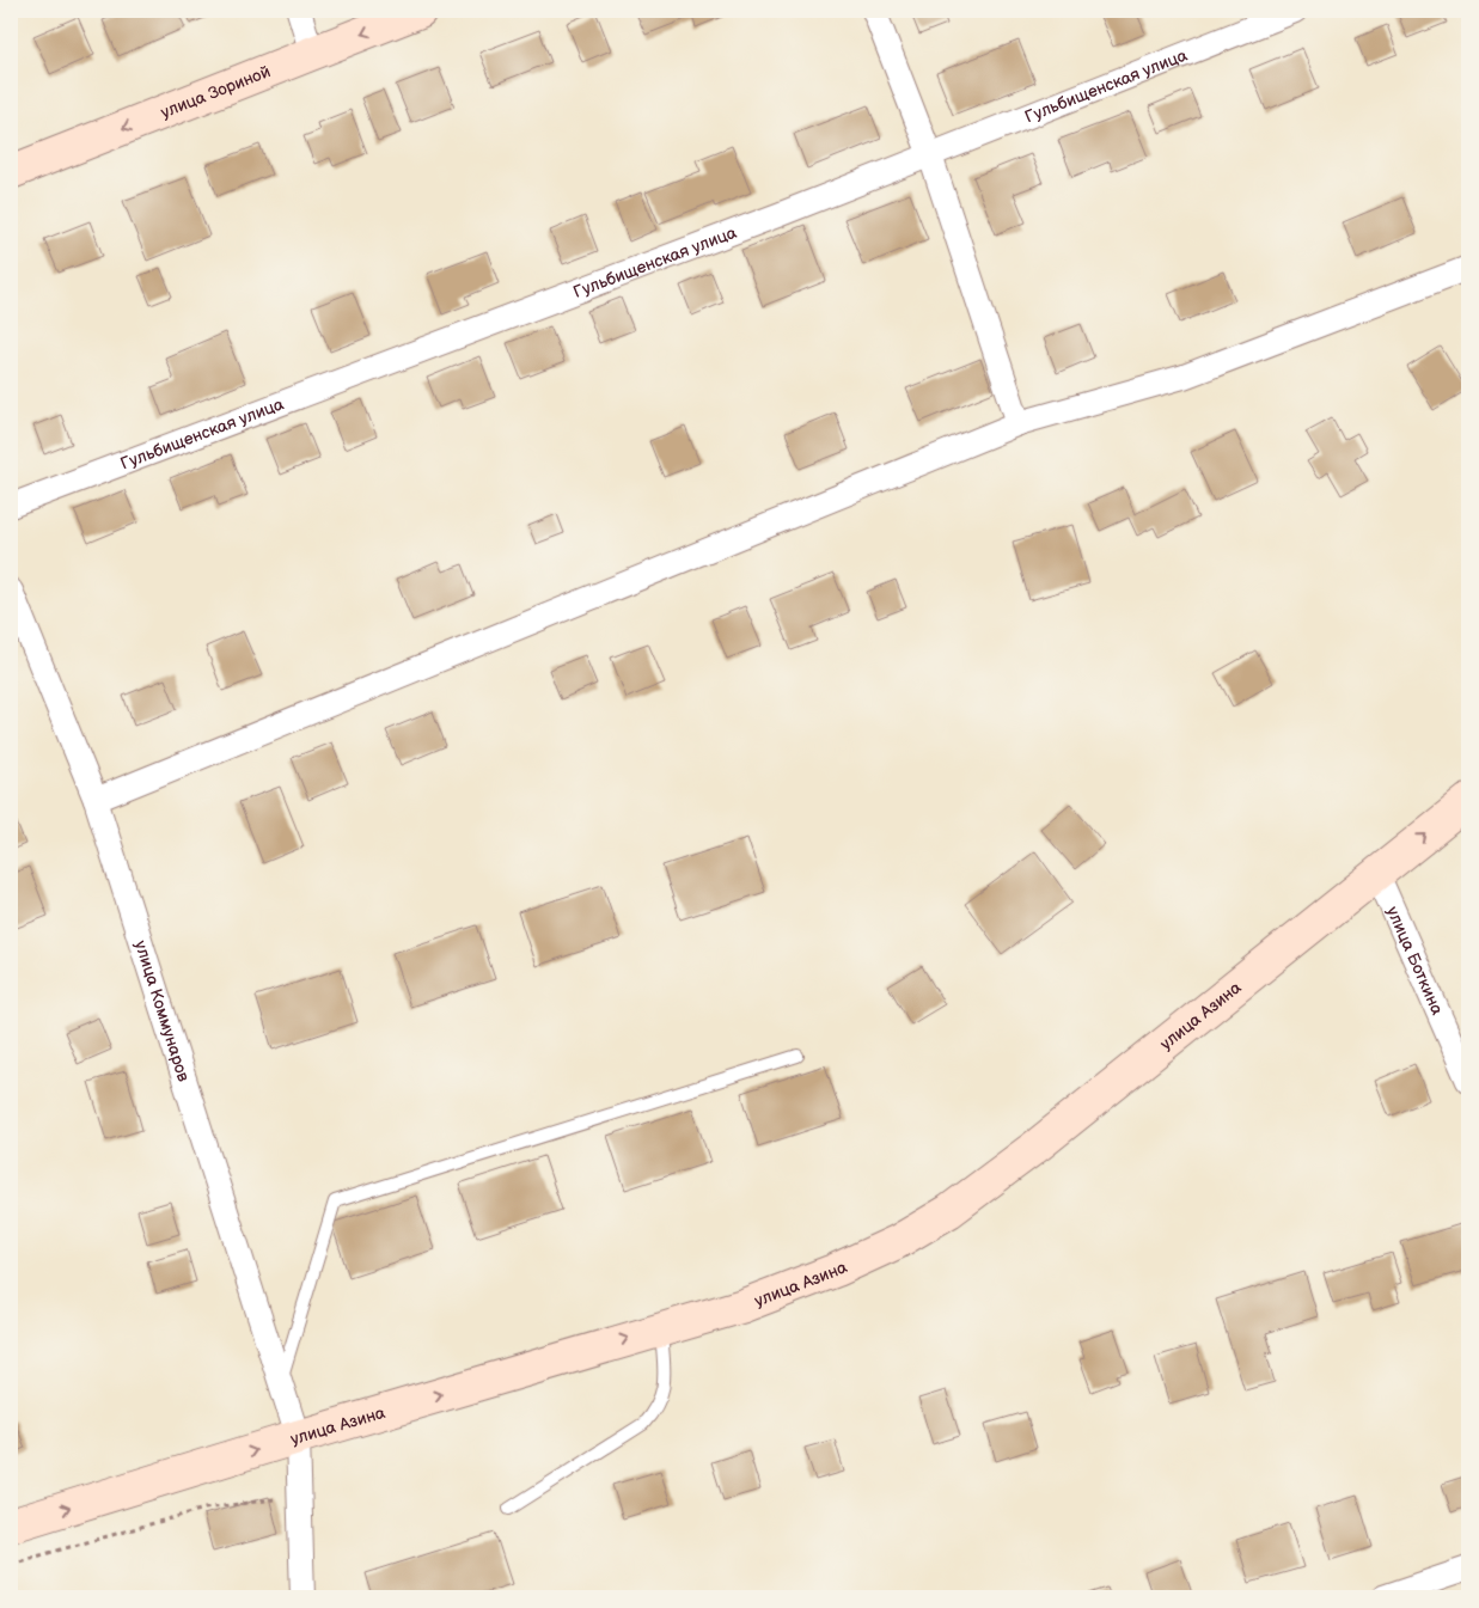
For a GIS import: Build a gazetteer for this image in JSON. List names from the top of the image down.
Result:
{
  "streets": {
    "main road": ["улица Зориной", "улица Азина"],
    "street": ["Гульбищенская улица", "улица Боткина", "улица Коммунаров"]
  },
  "crossings": [
    ["улица Боткина", "улица Азина"],
    ["улица Коммунаров", "улица Азина"]
  ],
  "one_way": ["улица Зориной", "улица Азина"]
}
